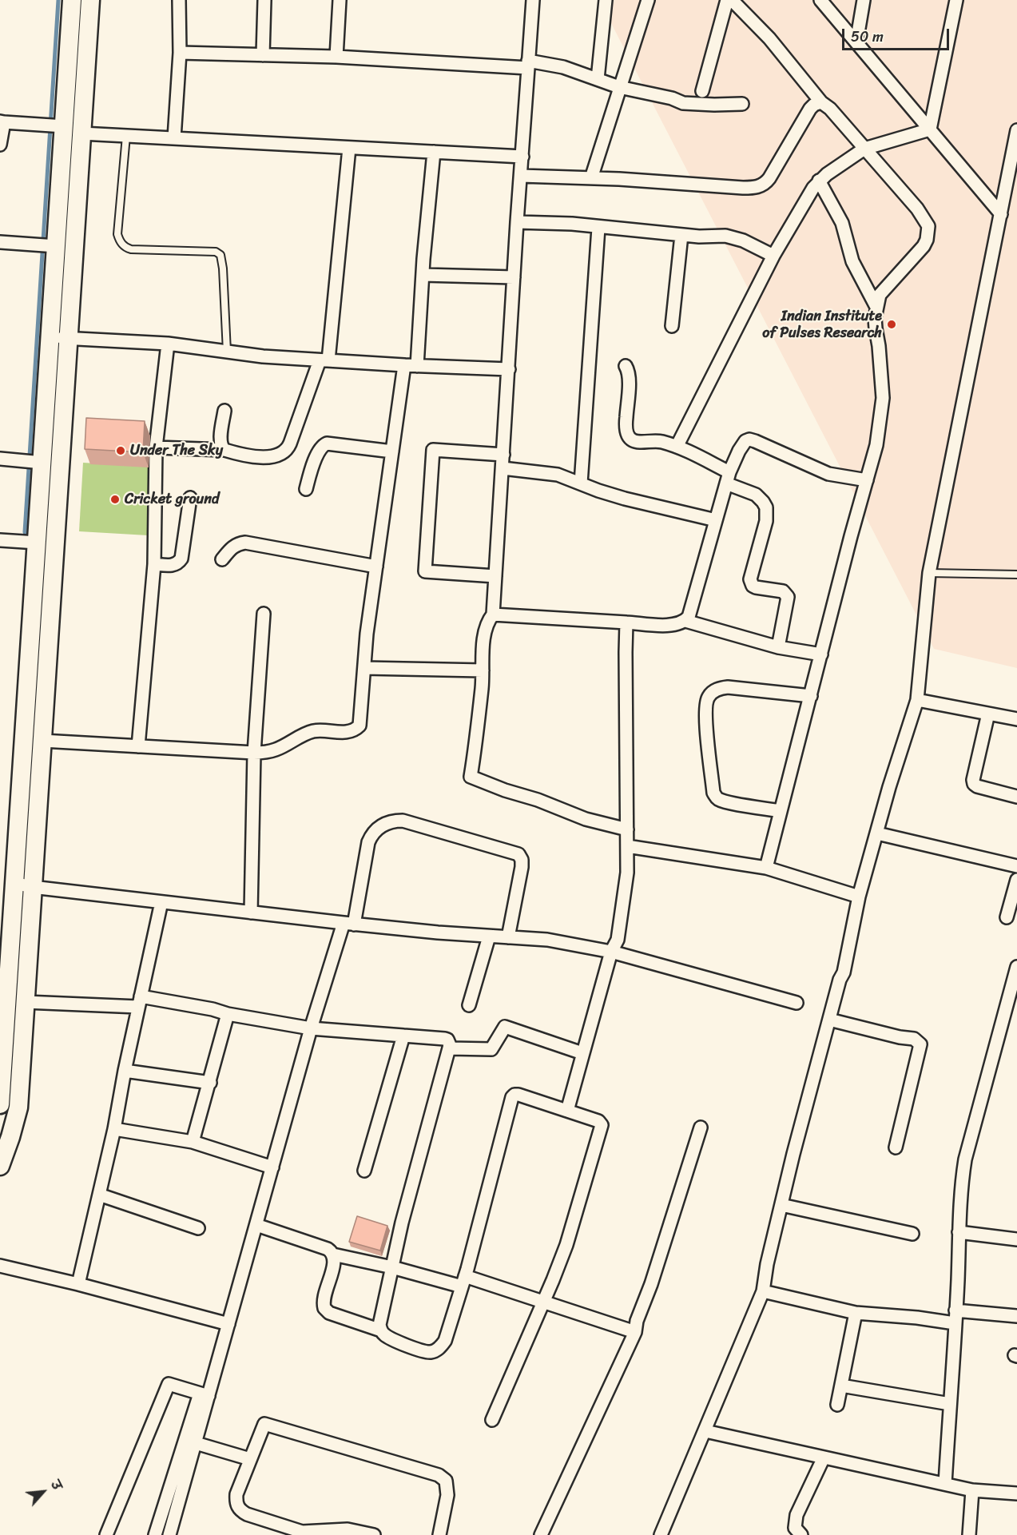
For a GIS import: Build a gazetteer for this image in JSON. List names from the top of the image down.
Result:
{
  "places": ["Indian Institute of Pulses Research", "Under The Sky", "Cricket ground"],
  "scale_bar": "50 m",
  "north": "top right"
}
